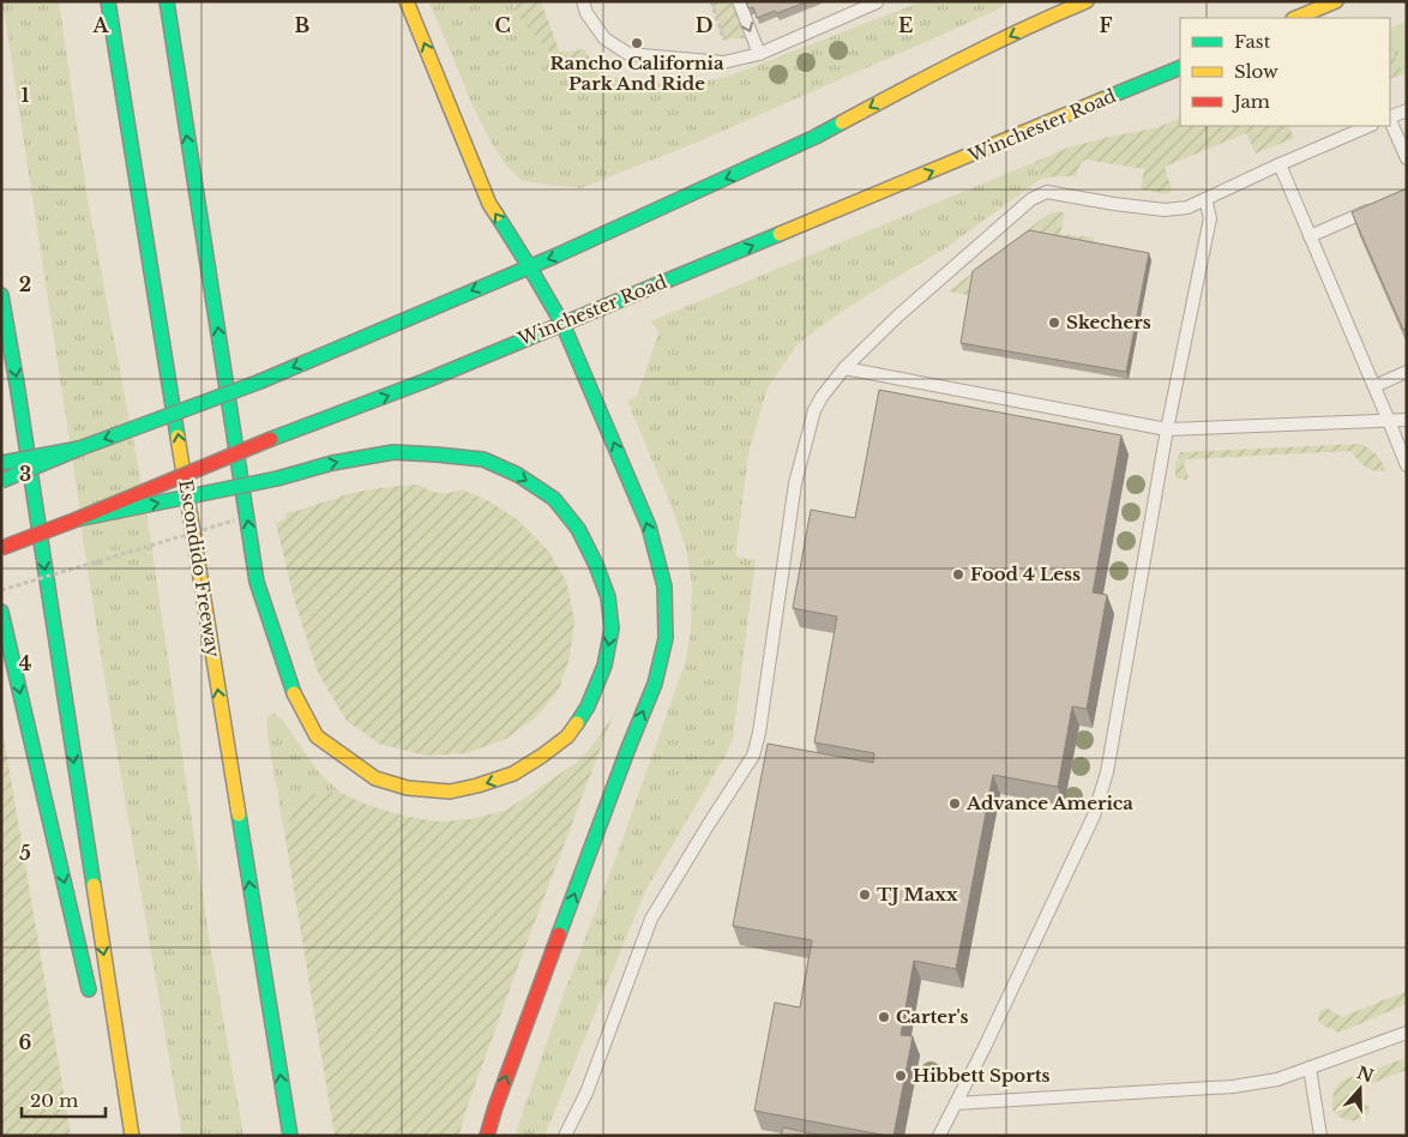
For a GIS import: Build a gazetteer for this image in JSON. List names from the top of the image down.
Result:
{
  "streets": {
    "main road": ["Winchester Road", "Escondido Freeway"]
  },
  "one_way": ["Escondido Freeway"],
  "places": [
    "Rancho California Park And Ride",
    "Skechers",
    "Food 4 Less",
    "Advance America",
    "TJ Maxx",
    "Carter's",
    "Hibbett Sports"
  ],
  "legend": ["Fast", "Slow", "Jam"],
  "scale_bar": "20 m",
  "north": "top",
  "grid": {
    "columns": [
      "A",
      "B",
      "C",
      "D",
      "E",
      "F"
    ],
    "rows": [
      "1",
      "2",
      "3",
      "4",
      "5",
      "6"
    ]
  }
}
